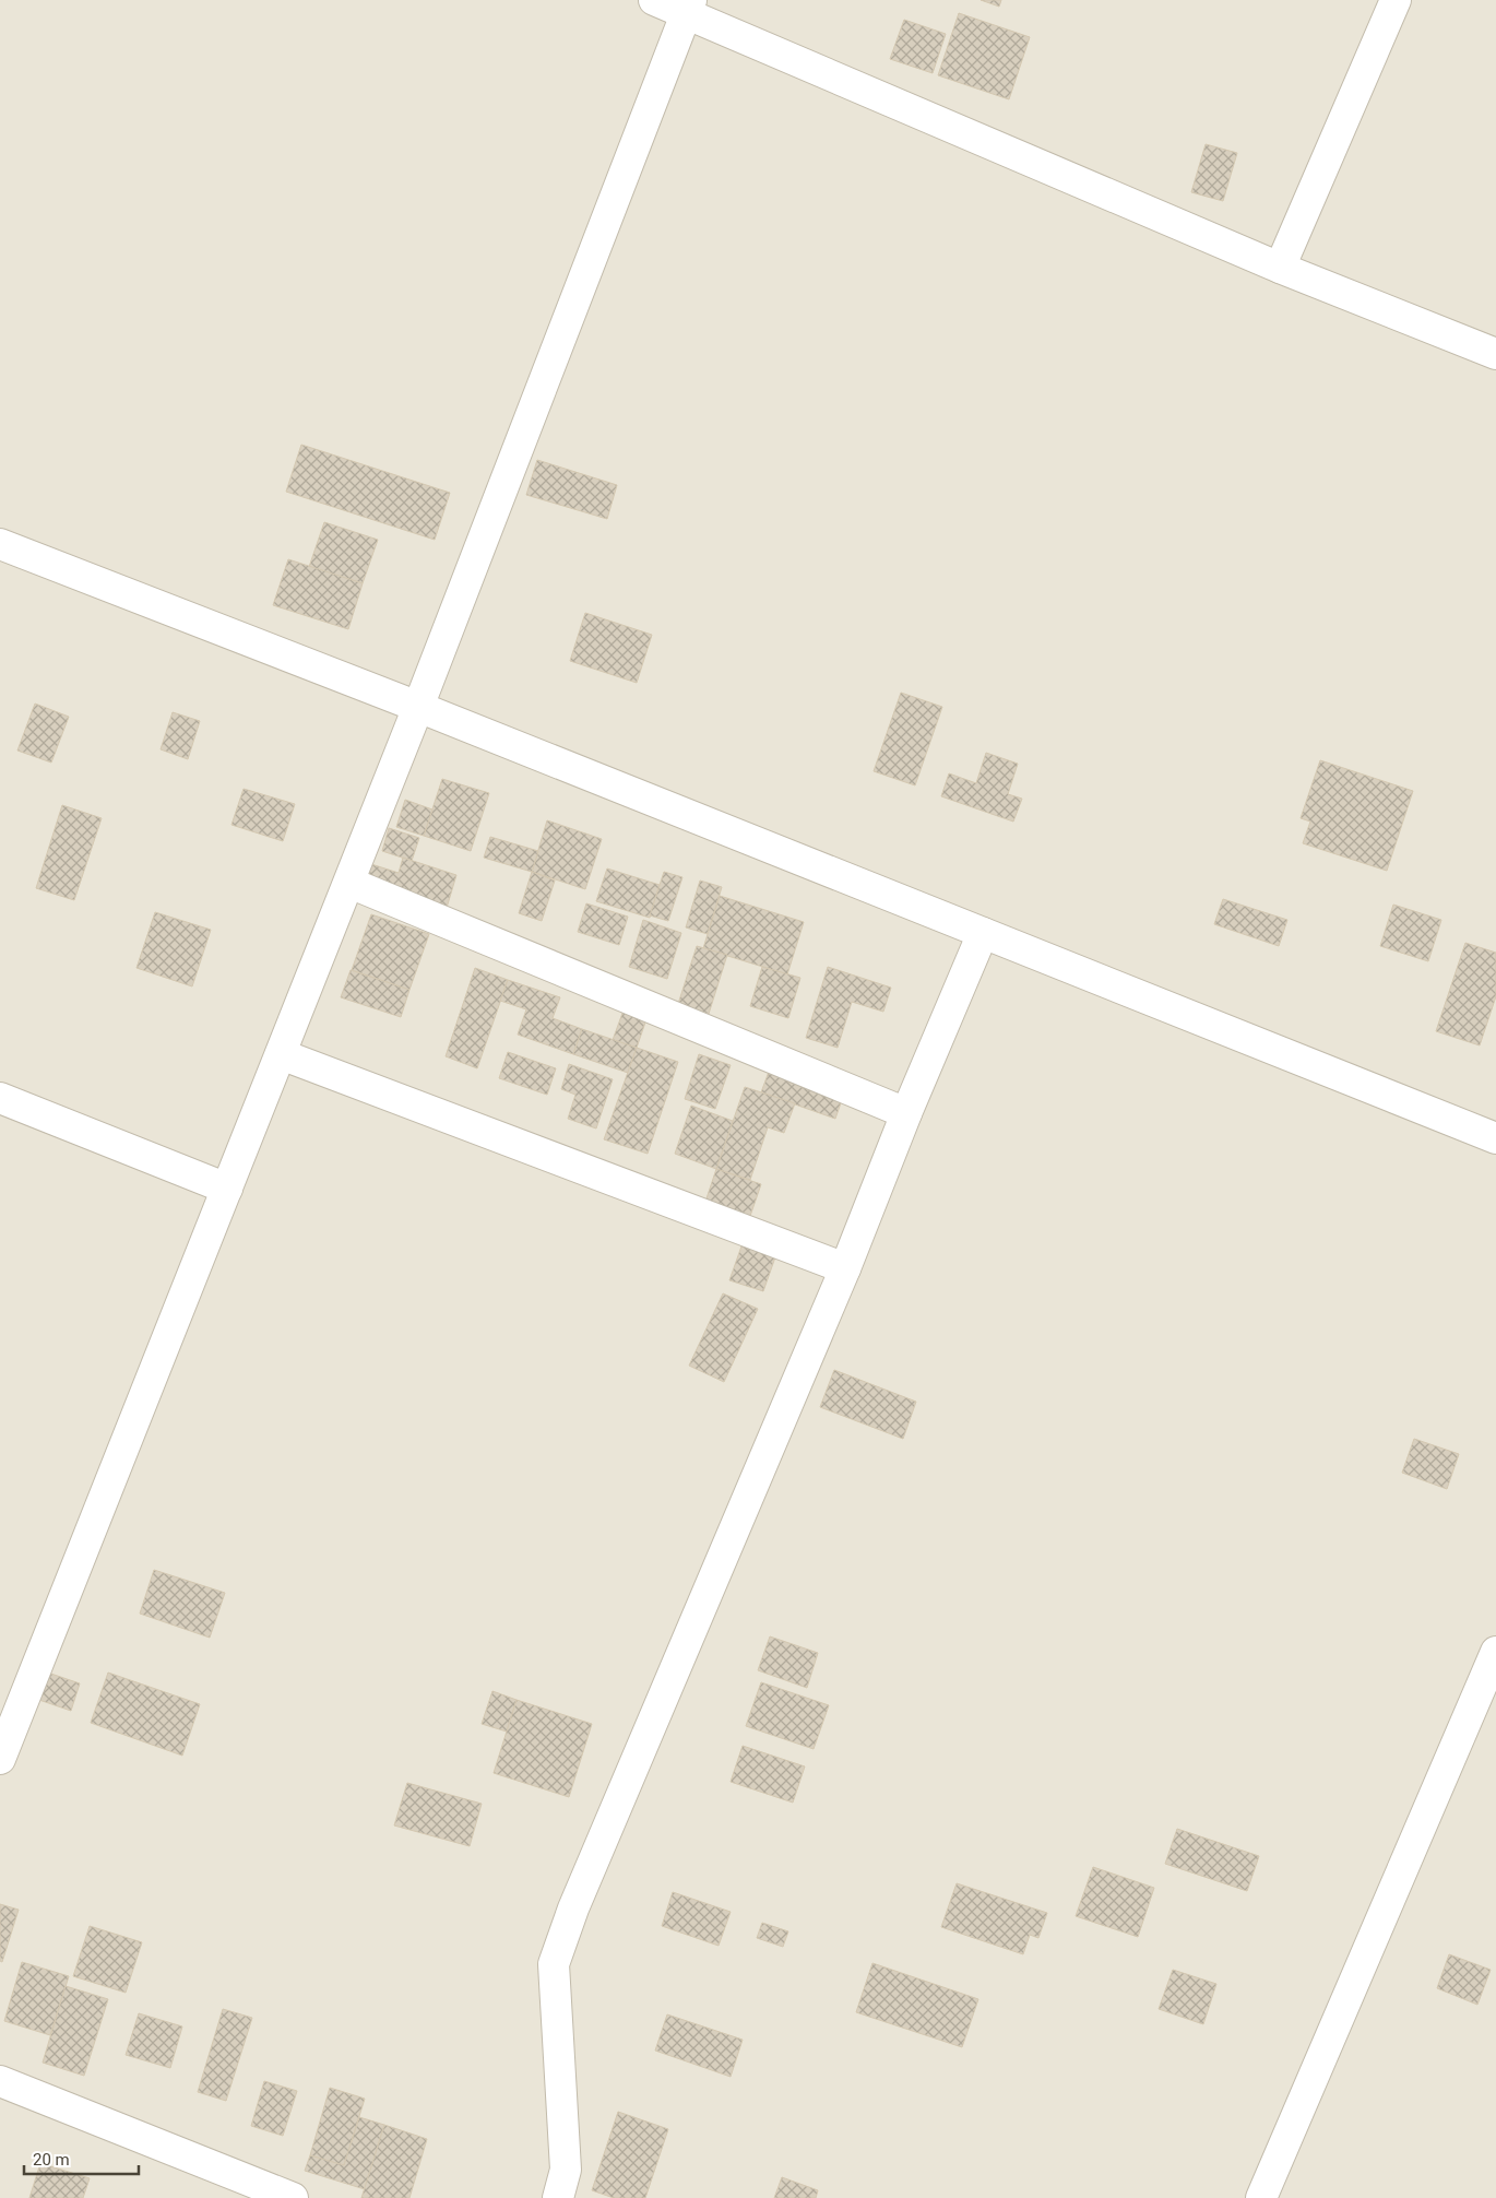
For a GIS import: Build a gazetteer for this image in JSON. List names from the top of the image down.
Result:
{
  "scale_bar": "20 m"
}
